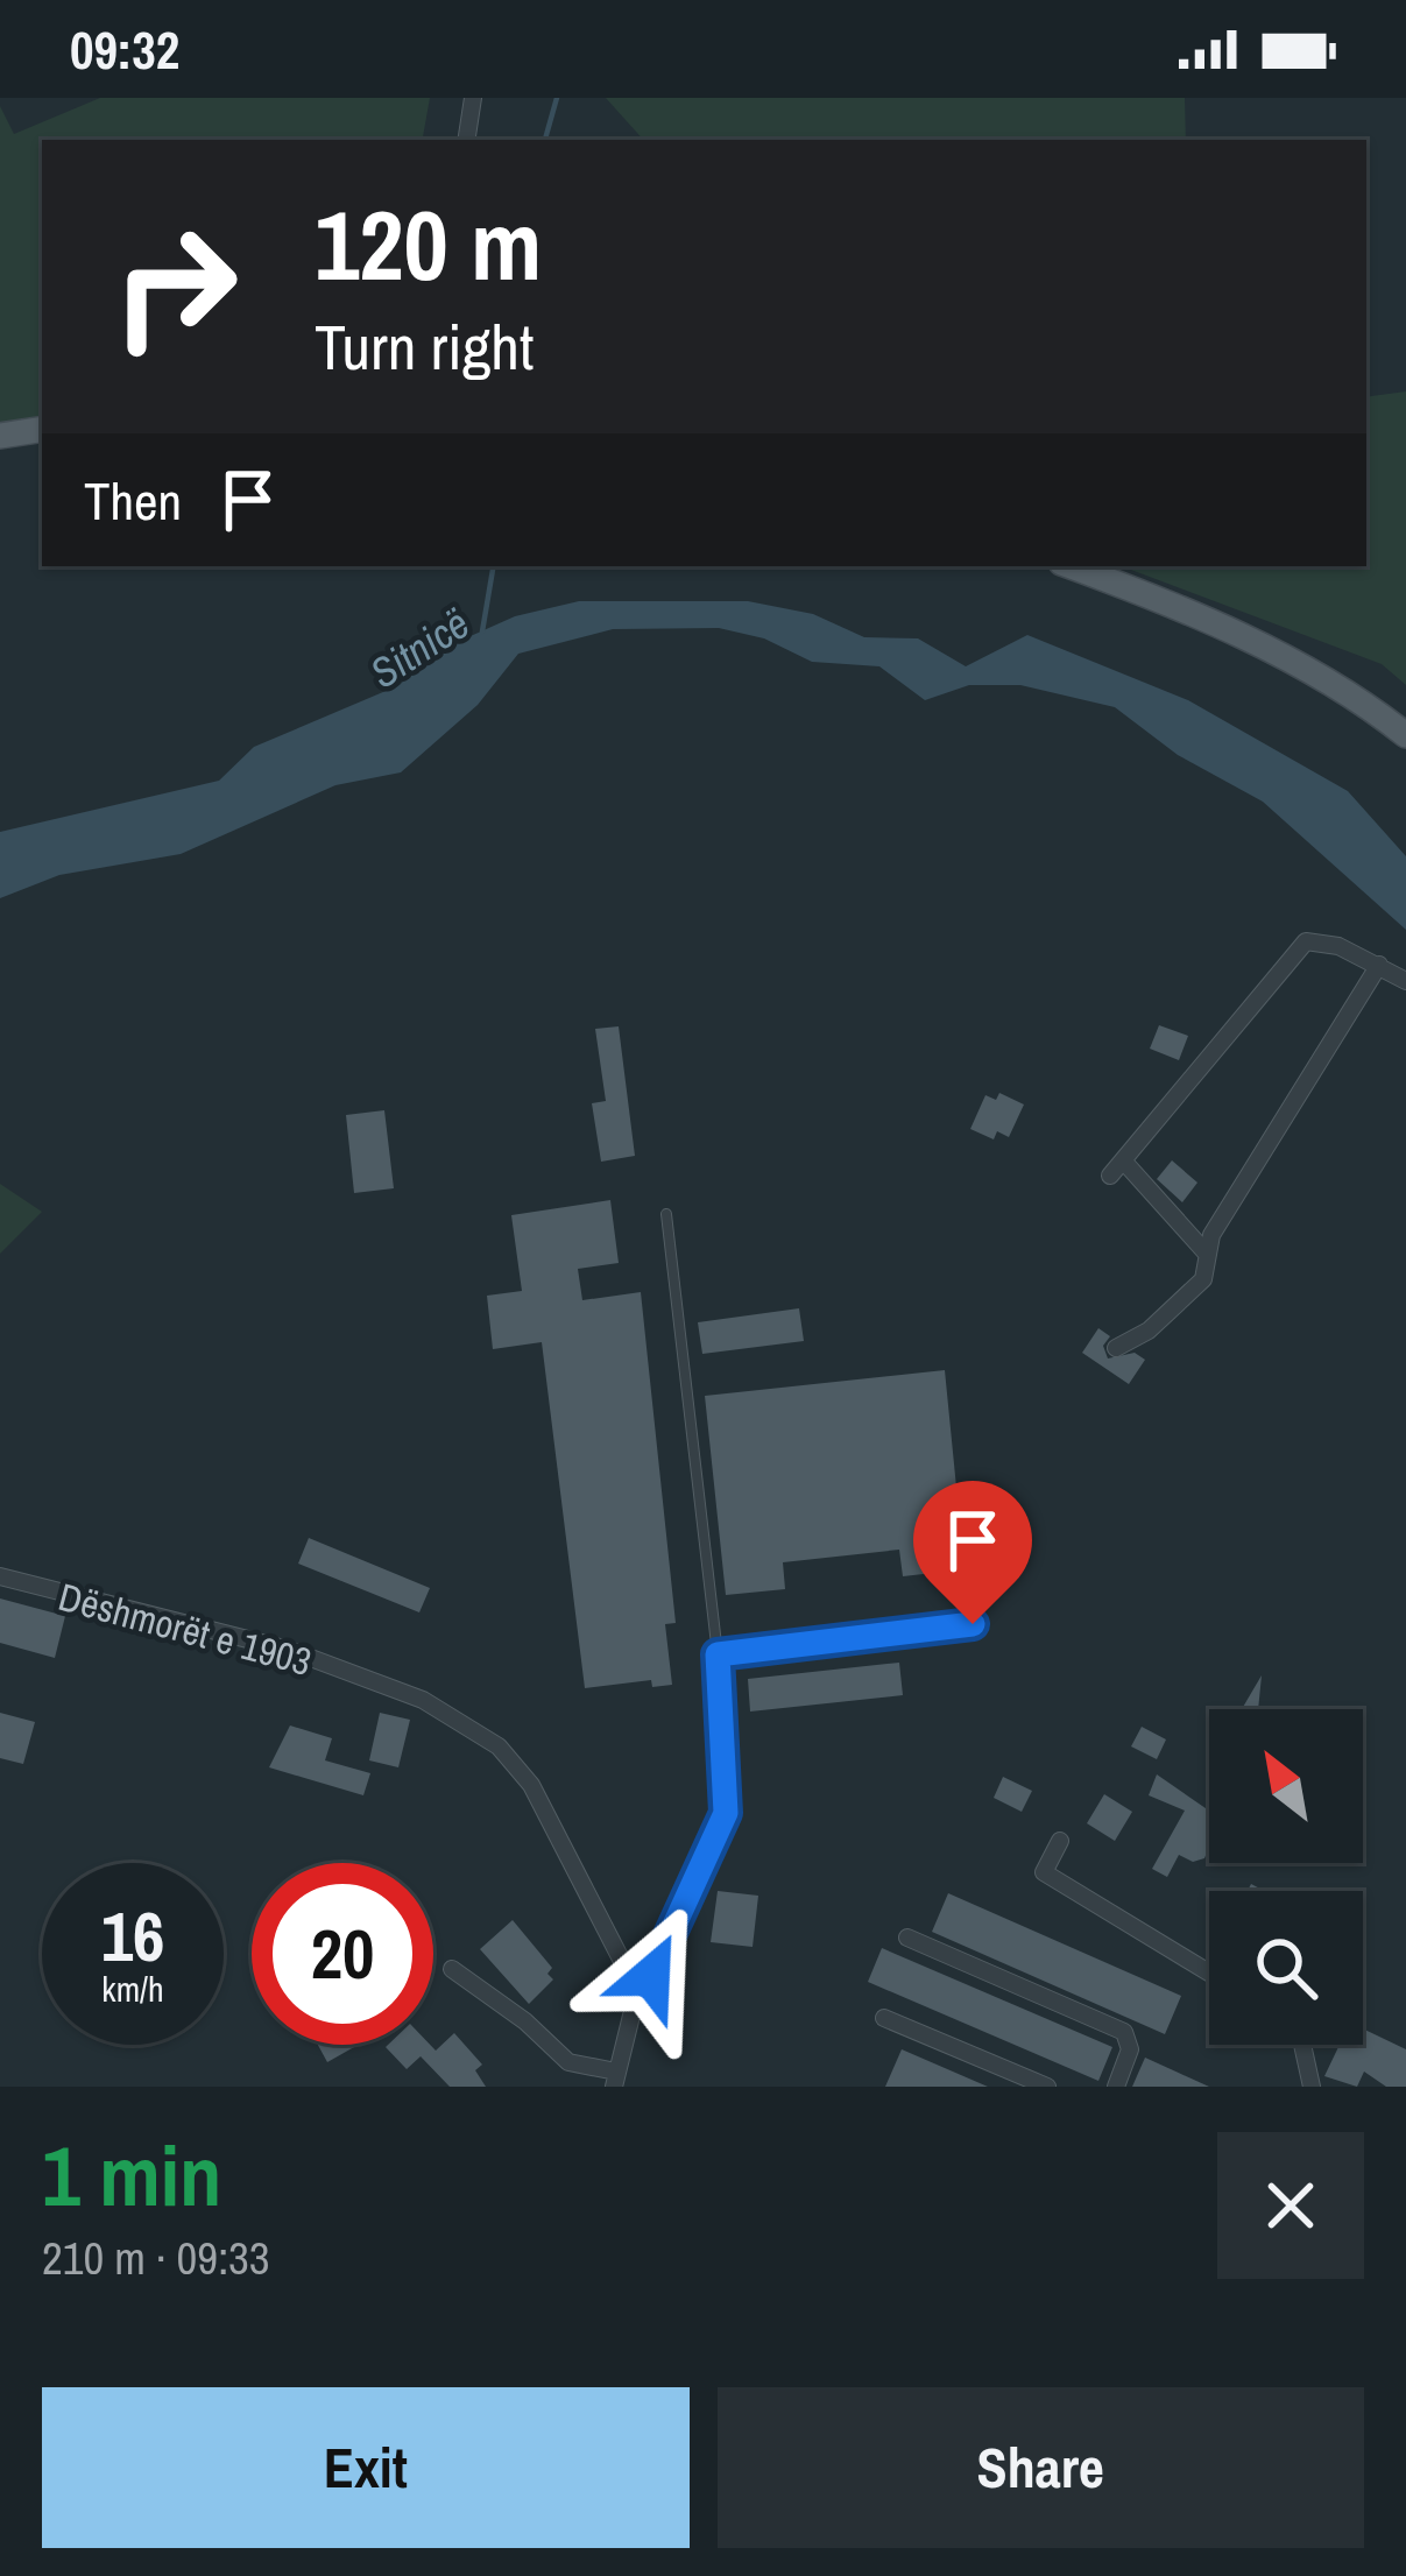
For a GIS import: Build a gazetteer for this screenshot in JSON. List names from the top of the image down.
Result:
{
  "streets": {
    "street": ["Dëshmorët e 1903"]
  },
  "water": ["Sitnicë"],
  "north": "top left",
  "page": {
    "status": "09:32",
    "turn": ["120 m", "Turn right"],
    "then": "Then",
    "speed": "16 km/h",
    "limit": "20",
    "heading": ["1 min", "210 m · 09:33"],
    "buttons": ["Exit", "Share"]
  }
}
